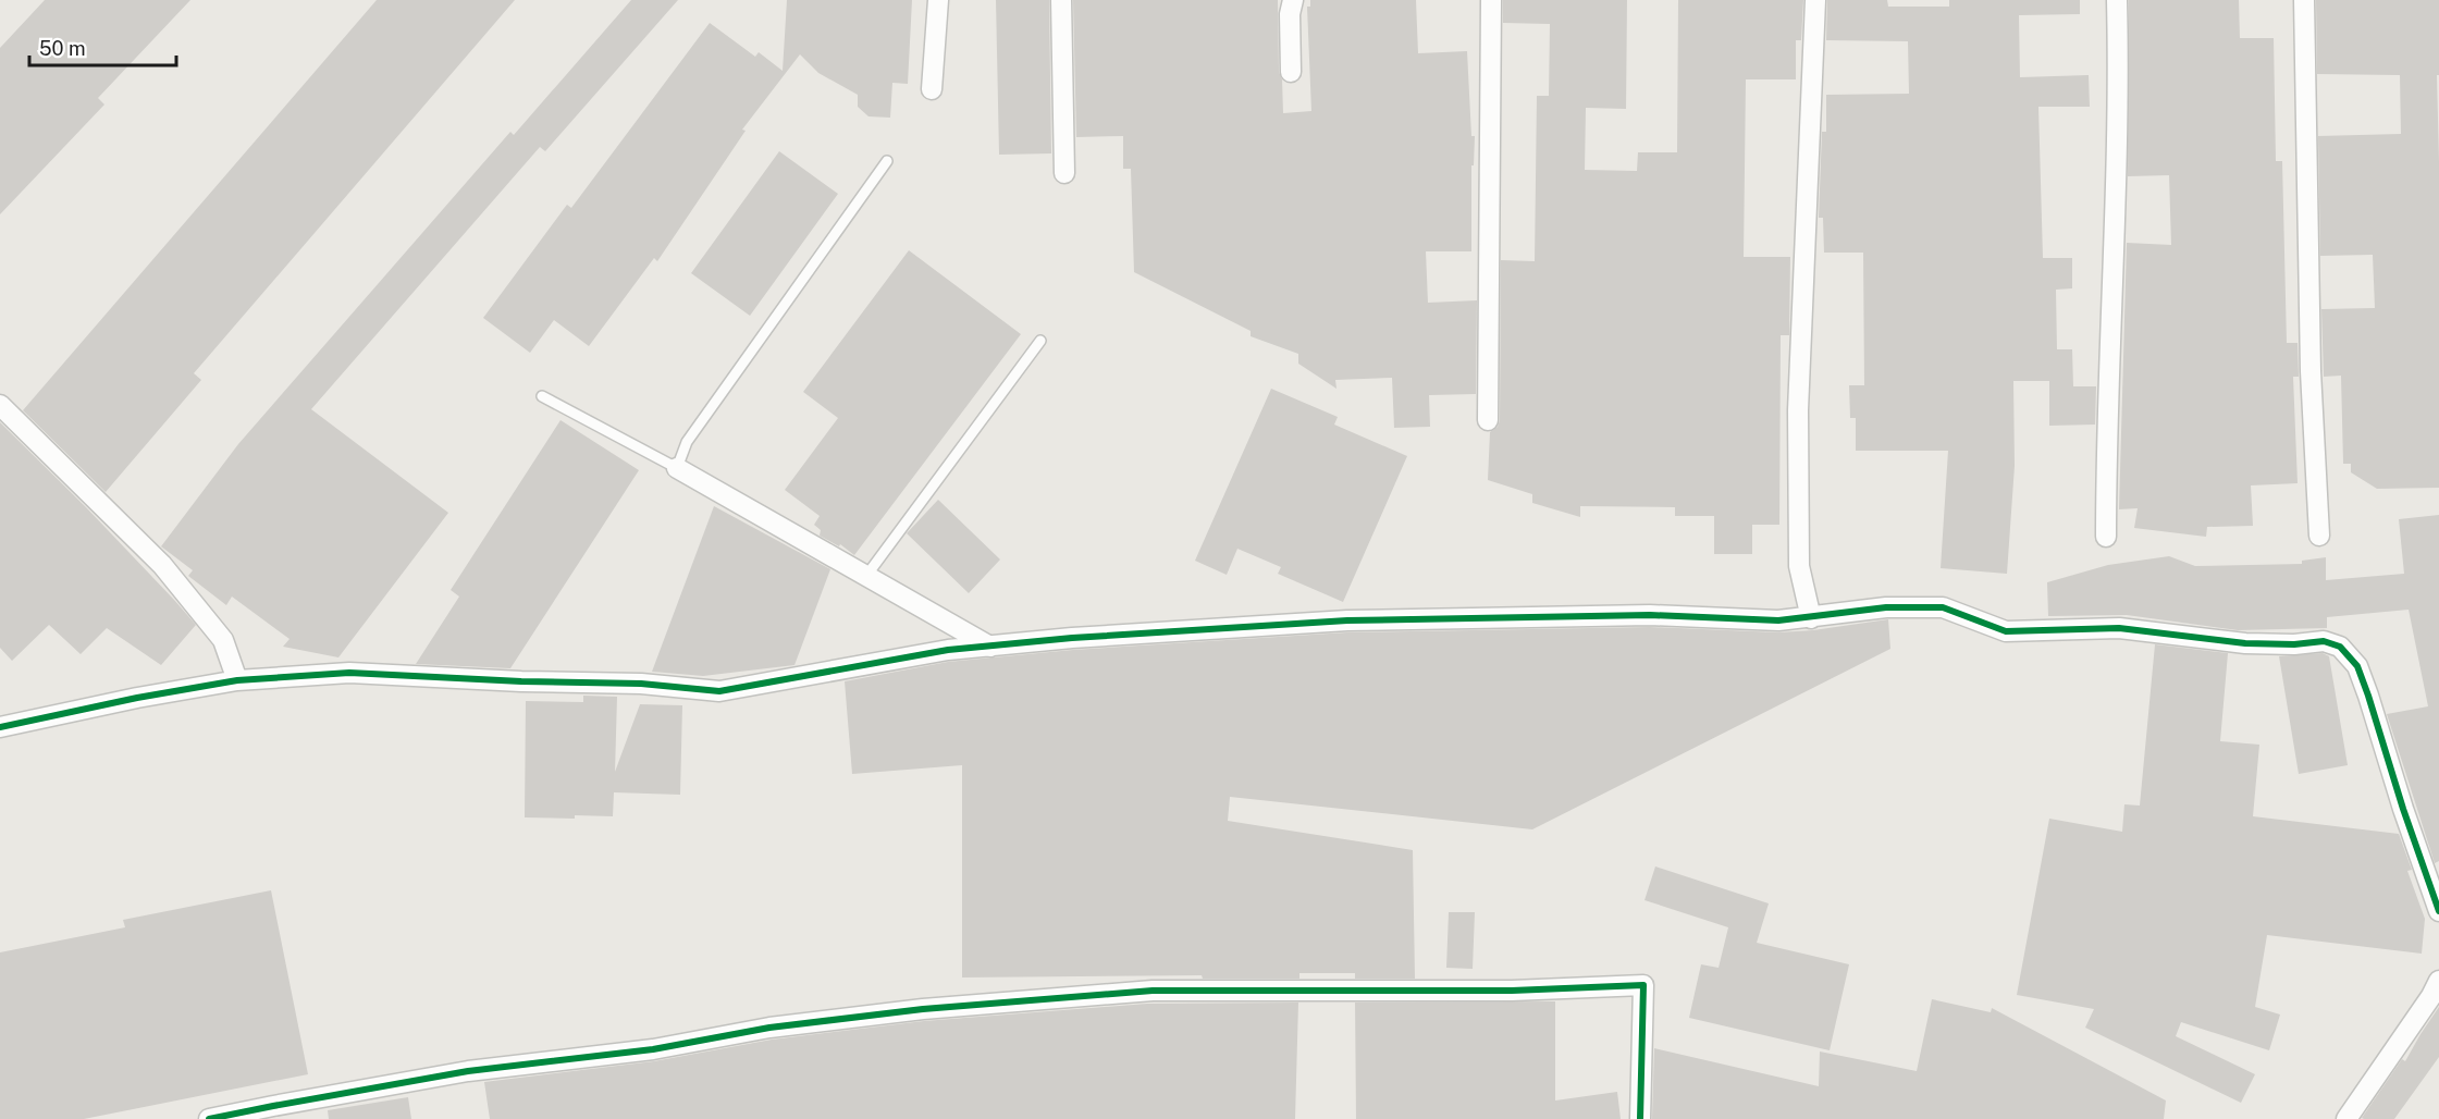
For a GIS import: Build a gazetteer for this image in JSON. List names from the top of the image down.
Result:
{
  "scale_bar": "50 m"
}
